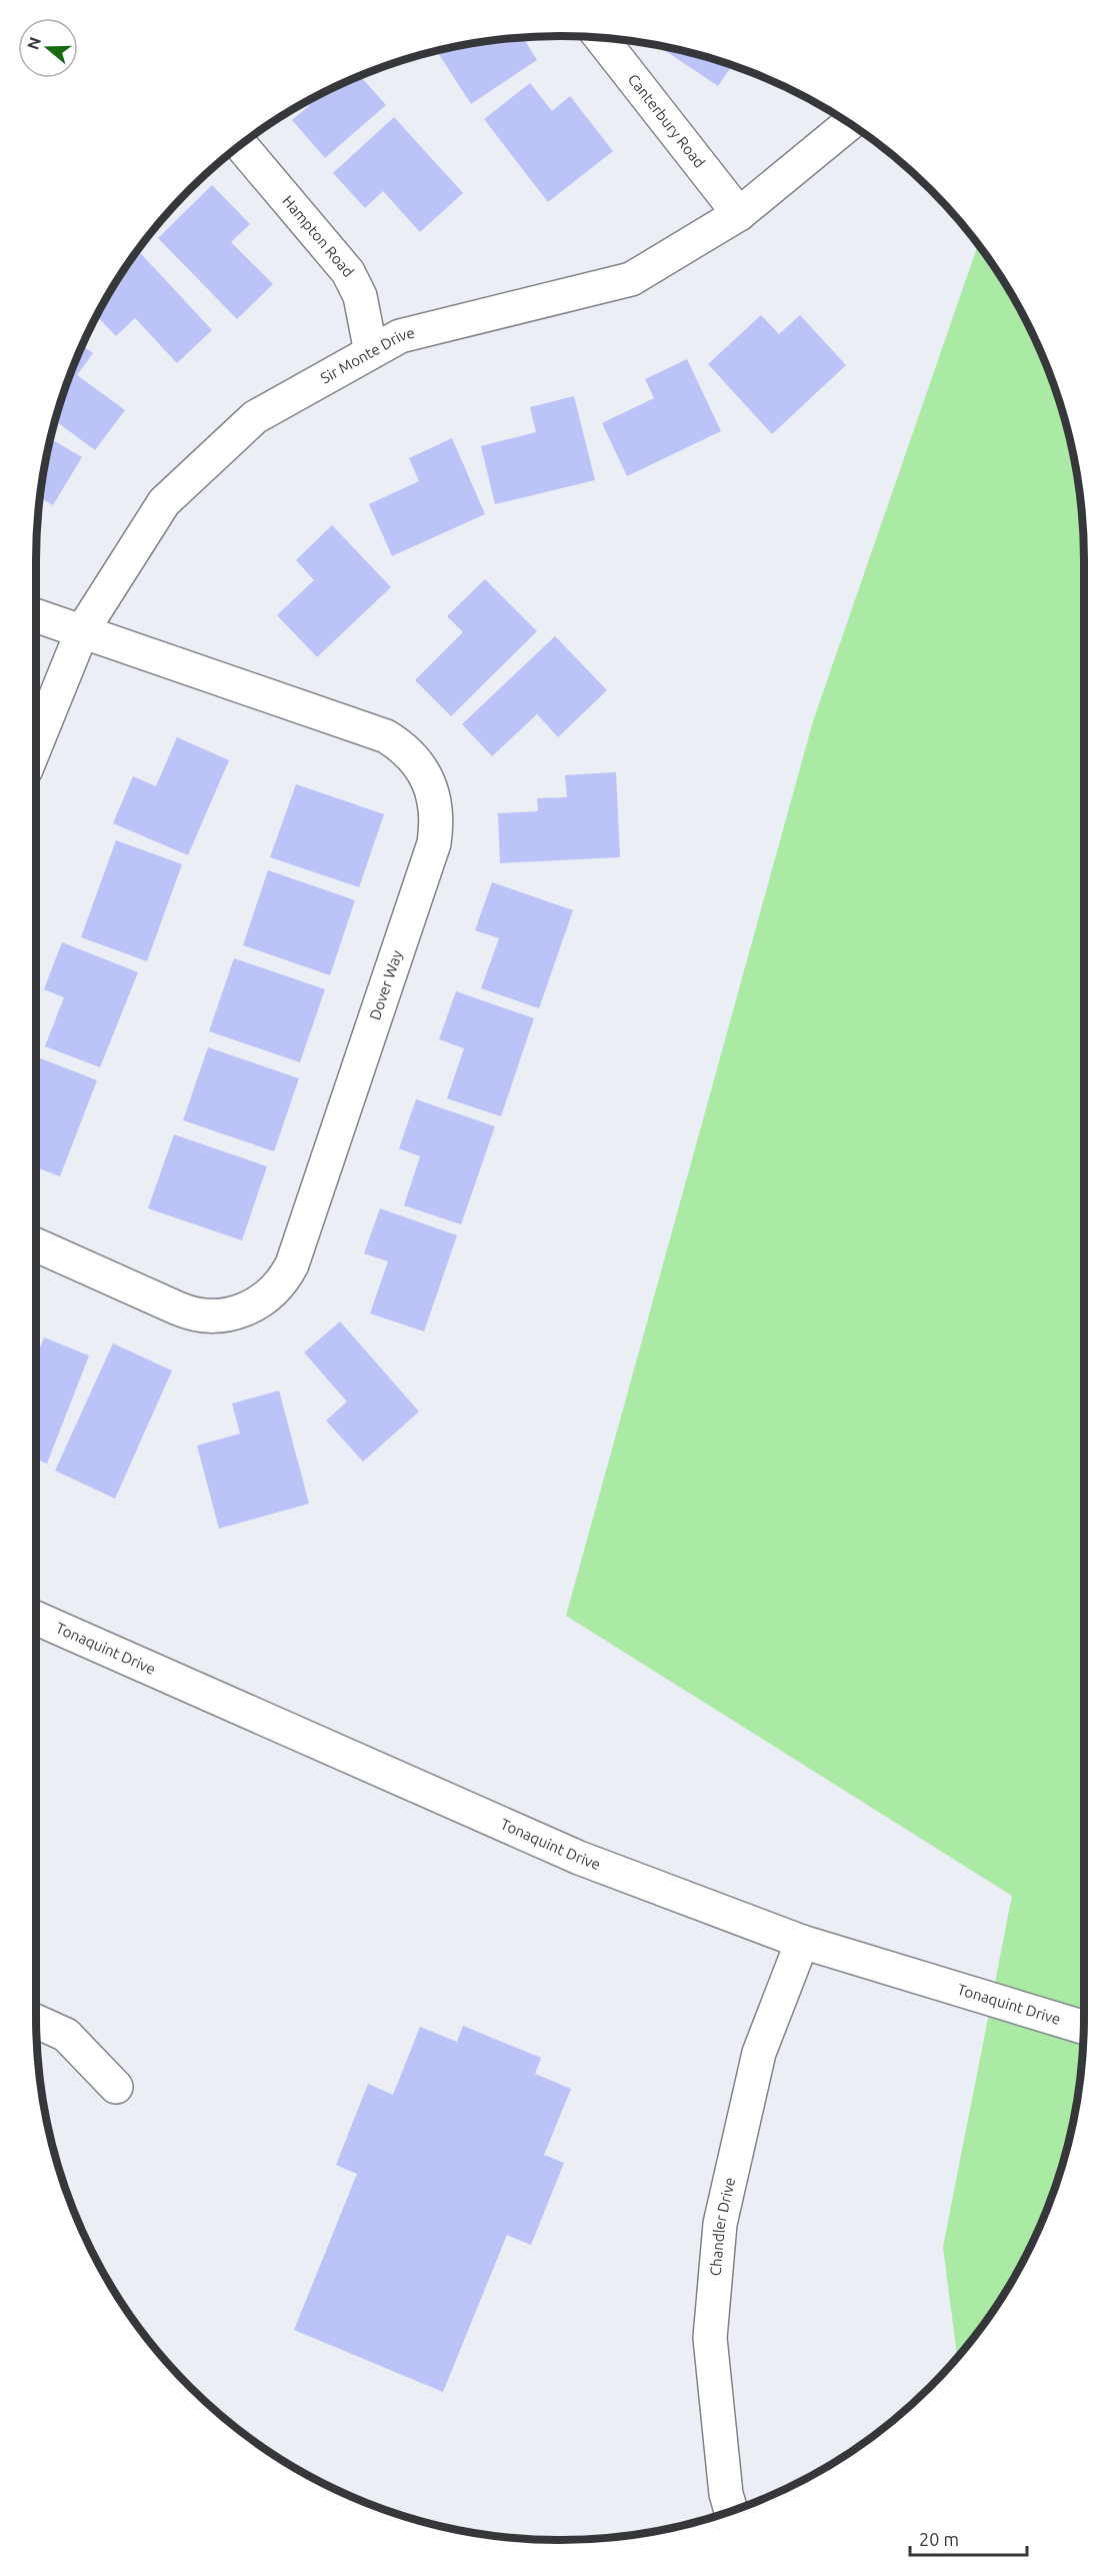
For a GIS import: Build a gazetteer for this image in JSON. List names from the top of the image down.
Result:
{
  "streets": {
    "street": [
      "Canterbury Road",
      "Hampton Road",
      "Sir Monte Drive",
      "Dover Way",
      "Tonaquint Drive",
      "Chandler Drive"
    ]
  },
  "crossings": [
    ["Canterbury Road", "Sir Monte Drive"],
    ["Hampton Road", "Sir Monte Drive"],
    ["Sir Monte Drive", "Dover Way"],
    ["Tonaquint Drive", "Chandler Drive"]
  ],
  "scale_bar": "20 m",
  "north": "left"
}
